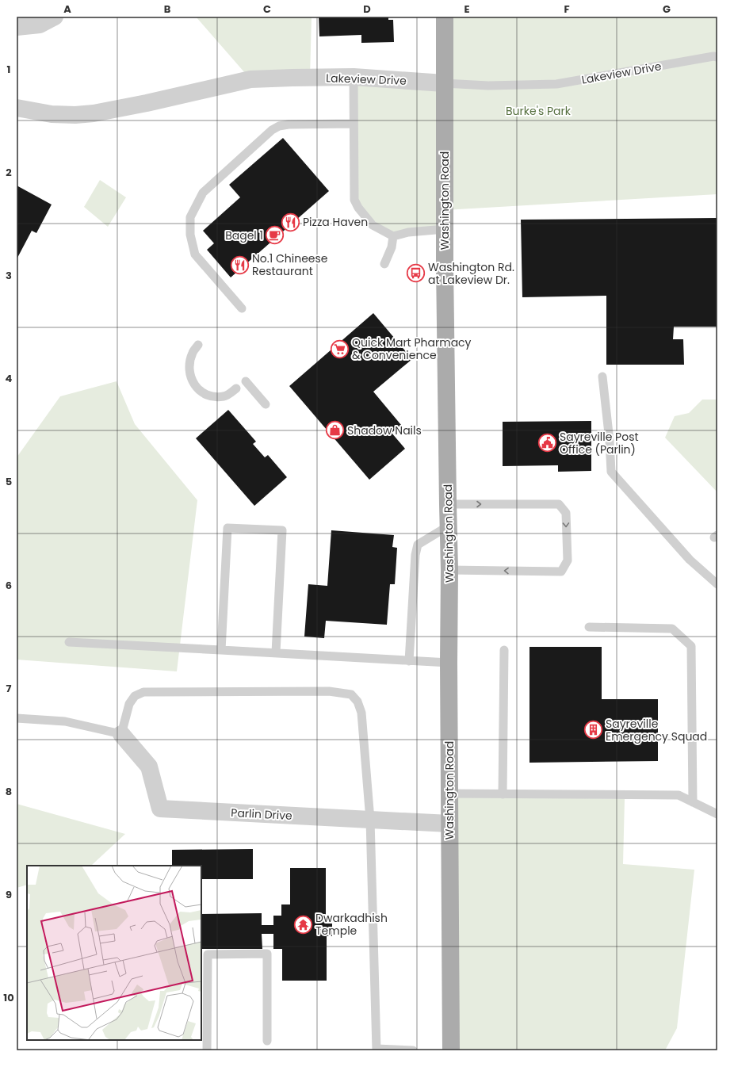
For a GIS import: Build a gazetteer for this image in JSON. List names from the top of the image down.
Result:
{
  "streets": {
    "main road": ["Washington Road"],
    "street": ["Lakeview Drive", "Parlin Drive"]
  },
  "crossings": [
    ["Lakeview Drive", "Washington Road"],
    ["Washington Road", "Parlin Drive"]
  ],
  "parks": ["Burke's Park"],
  "places": {
    "restaurant": ["Pizza Haven", "No.1 Chineese Restaurant"],
    "cafe": ["Bagel 1"],
    "bus stop": ["Washington Rd. at Lakeview Dr."],
    "supermarket": ["Quick Mart Pharmacy & Convenience"],
    "shop": ["Shadow Nails"],
    "public building": ["Sayreville Post Office (Parlin)"],
    "building": ["Sayreville Emergency Squad"],
    "temple": ["Dwarkadhish Temple"]
  },
  "grid": {
    "columns": [
      "A",
      "B",
      "C",
      "D",
      "E",
      "F",
      "G"
    ],
    "rows": [
      "1",
      "2",
      "3",
      "4",
      "5",
      "6",
      "7",
      "8",
      "9",
      "10"
    ]
  }
}
